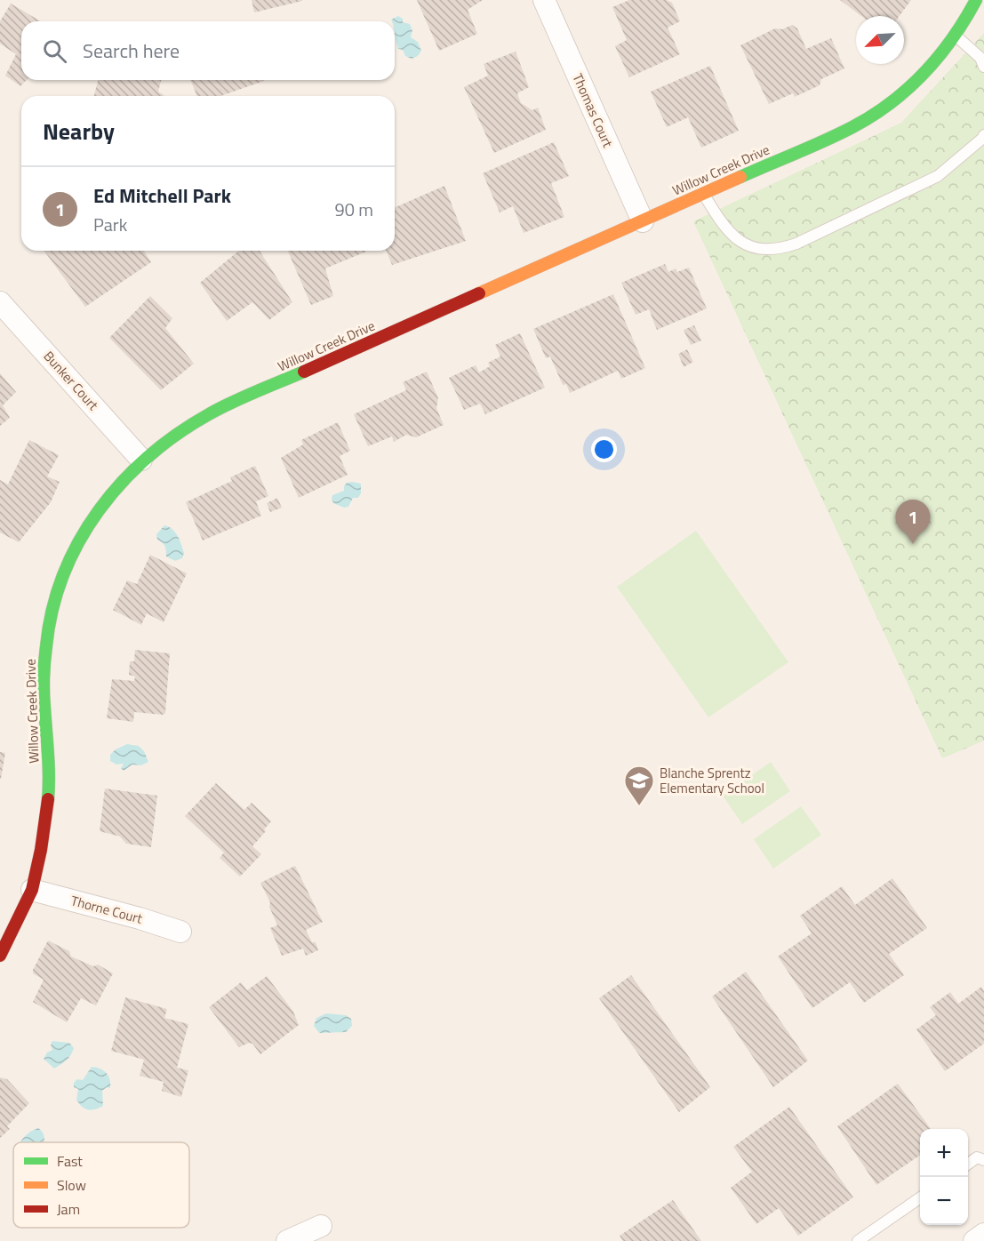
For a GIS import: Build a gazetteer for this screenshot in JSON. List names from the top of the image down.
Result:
{
  "streets": {
    "street": [
      "Thomas Court",
      "Willow Creek Drive",
      "Bunker Court",
      "Thorne Court"
    ]
  },
  "crossings": [
    ["Thomas Court", "Willow Creek Drive"],
    ["Willow Creek Drive", "Bunker Court"],
    ["Willow Creek Drive", "Thorne Court"]
  ],
  "places": {
    "school or university": ["Blanche Sprentz Elementary School"]
  },
  "legend": ["Fast", "Slow", "Jam"],
  "north": "bottom left",
  "page": {
    "search": "Search here",
    "heading": "Nearby",
    "list": [
      {
        "mark": "1",
        "name": "Ed Mitchell Park",
        "note": "Park",
        "value": "90 m"
      }
    ],
    "pins": "1",
    "map_buttons": ["+", "−"]
  }
}
